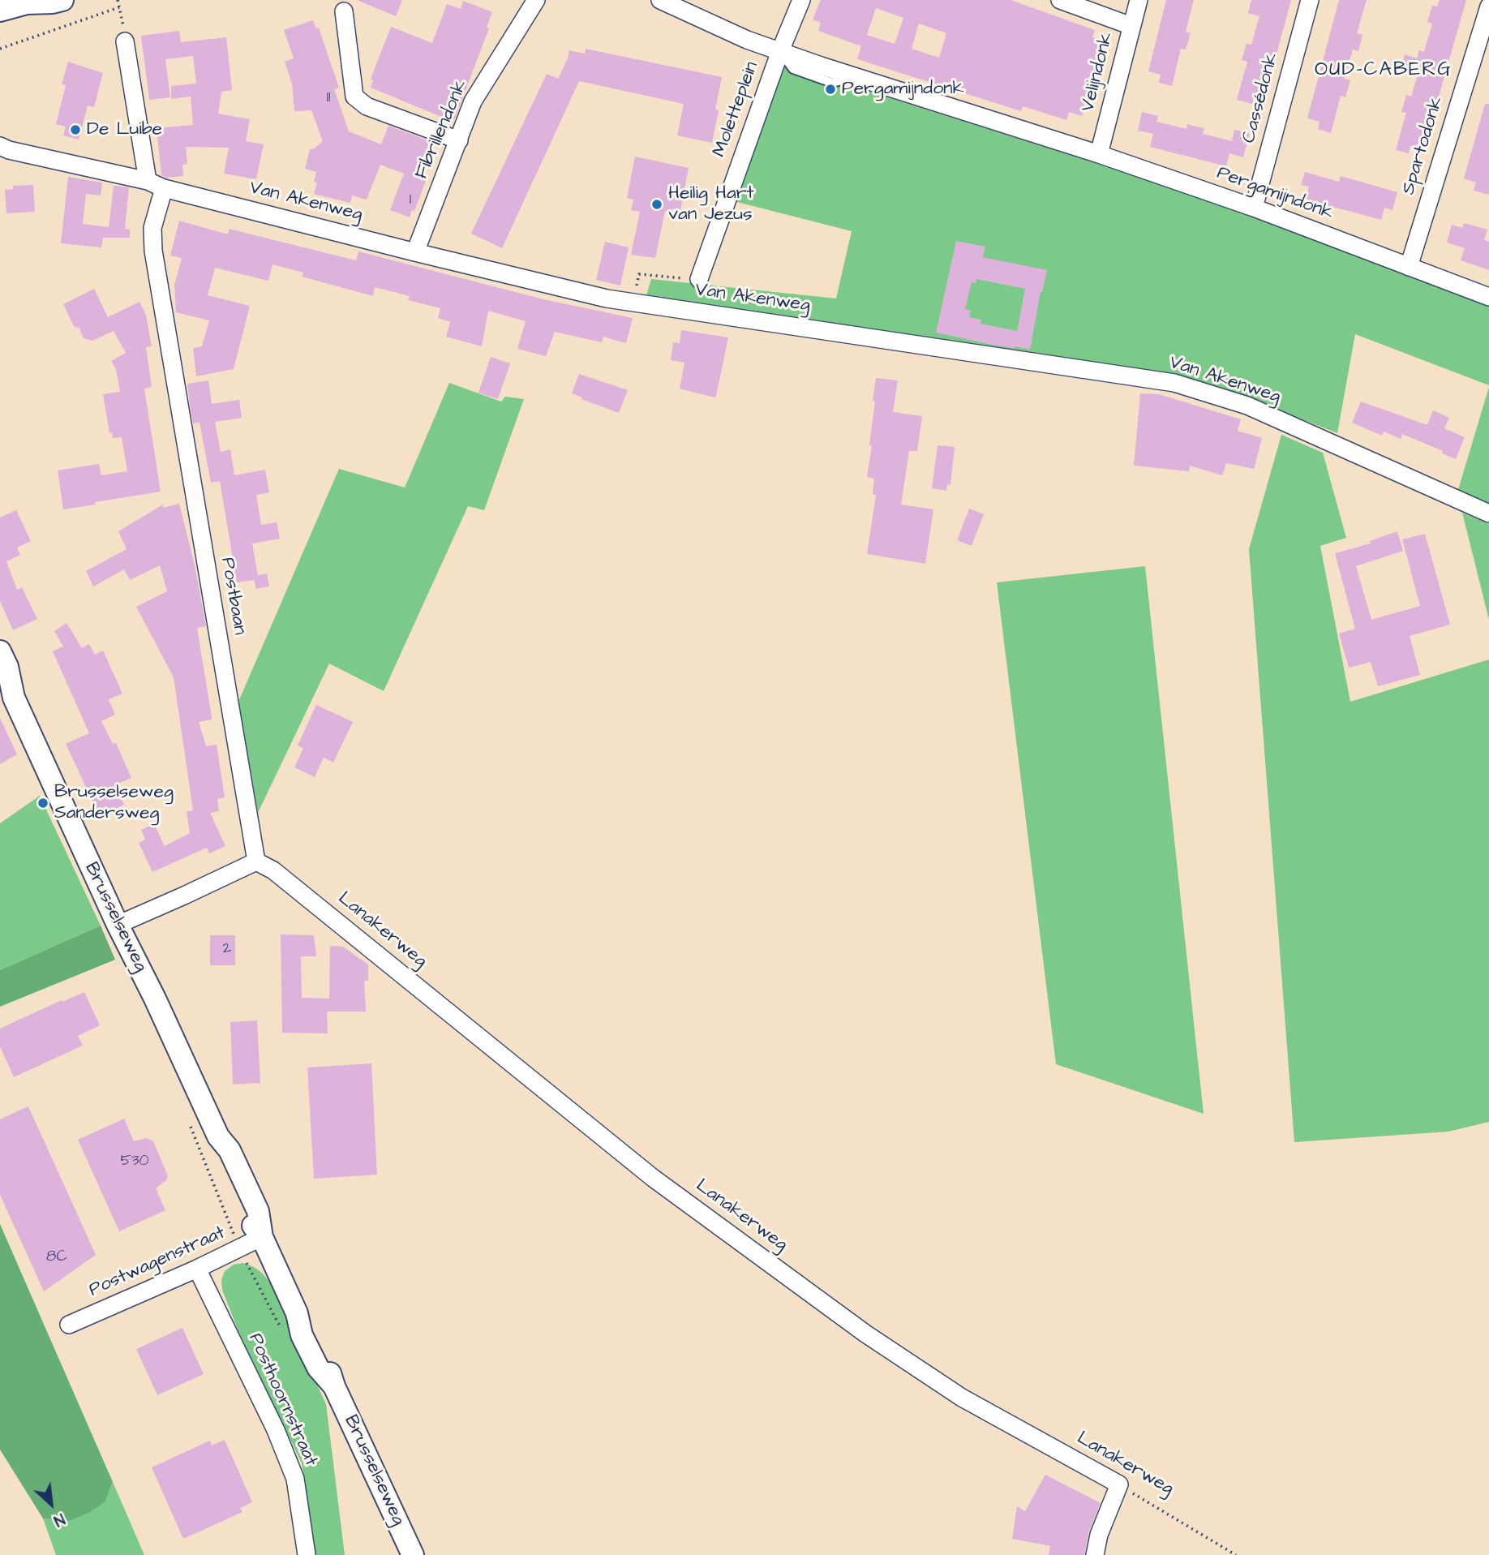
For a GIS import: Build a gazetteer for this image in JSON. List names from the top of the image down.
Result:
{
  "streets": {
    "street": [
      "Velijndonk",
      "Cassédonk",
      "Moletteplein",
      "Fibrillendonk",
      "Spartodonk",
      "Pergamijndonk",
      "Van Akenweg",
      "Postbaan",
      "Brusselseweg",
      "Lanakerweg",
      "Postwagenstraat",
      "Posthoornstraat"
    ]
  },
  "crossings": [
    ["Velijndonk", "Pergamijndonk"],
    ["Cassédonk", "Pergamijndonk"],
    ["Moletteplein", "Pergamijndonk"],
    ["Fibrillendonk", "Van Akenweg"],
    ["Spartodonk", "Pergamijndonk"],
    ["Van Akenweg", "Postbaan"],
    ["Postbaan", "Lanakerweg"],
    ["Brusselseweg", "Postwagenstraat"],
    ["Postwagenstraat", "Posthoornstraat"]
  ],
  "districts": ["OUD-CABERG"],
  "places": [
    "Pergamijndonk",
    "De Luibe",
    "Heilig Hart van Jezus",
    "Brusselseweg Sandersweg"
  ],
  "house_numbers": [
    "11",
    "1",
    "2",
    "530",
    "8C"
  ],
  "north": "bottom right"
}
